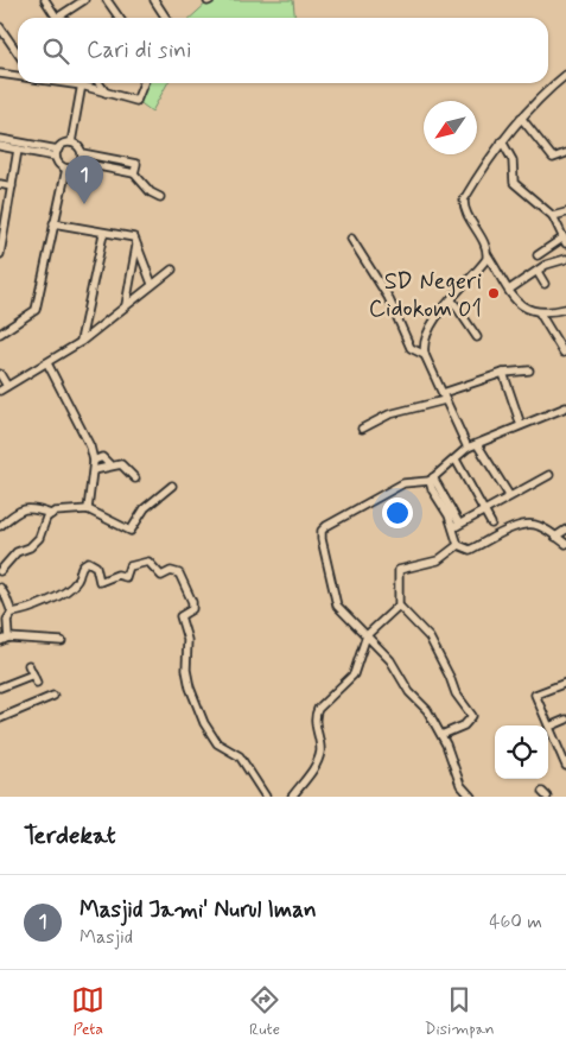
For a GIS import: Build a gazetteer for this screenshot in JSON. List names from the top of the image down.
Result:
{
  "places": ["SD Negeri Cidokom 01"],
  "north": "bottom left",
  "page": {
    "search": "Cari di sini",
    "pins": "1",
    "heading": "Terdekat",
    "list": [
      {
        "mark": "1",
        "name": "Masjid Jami' Nurul Iman",
        "note": "Masjid",
        "value": "460 m"
      }
    ],
    "nav": ["Peta", "Rute", "Disimpan"]
  }
}
